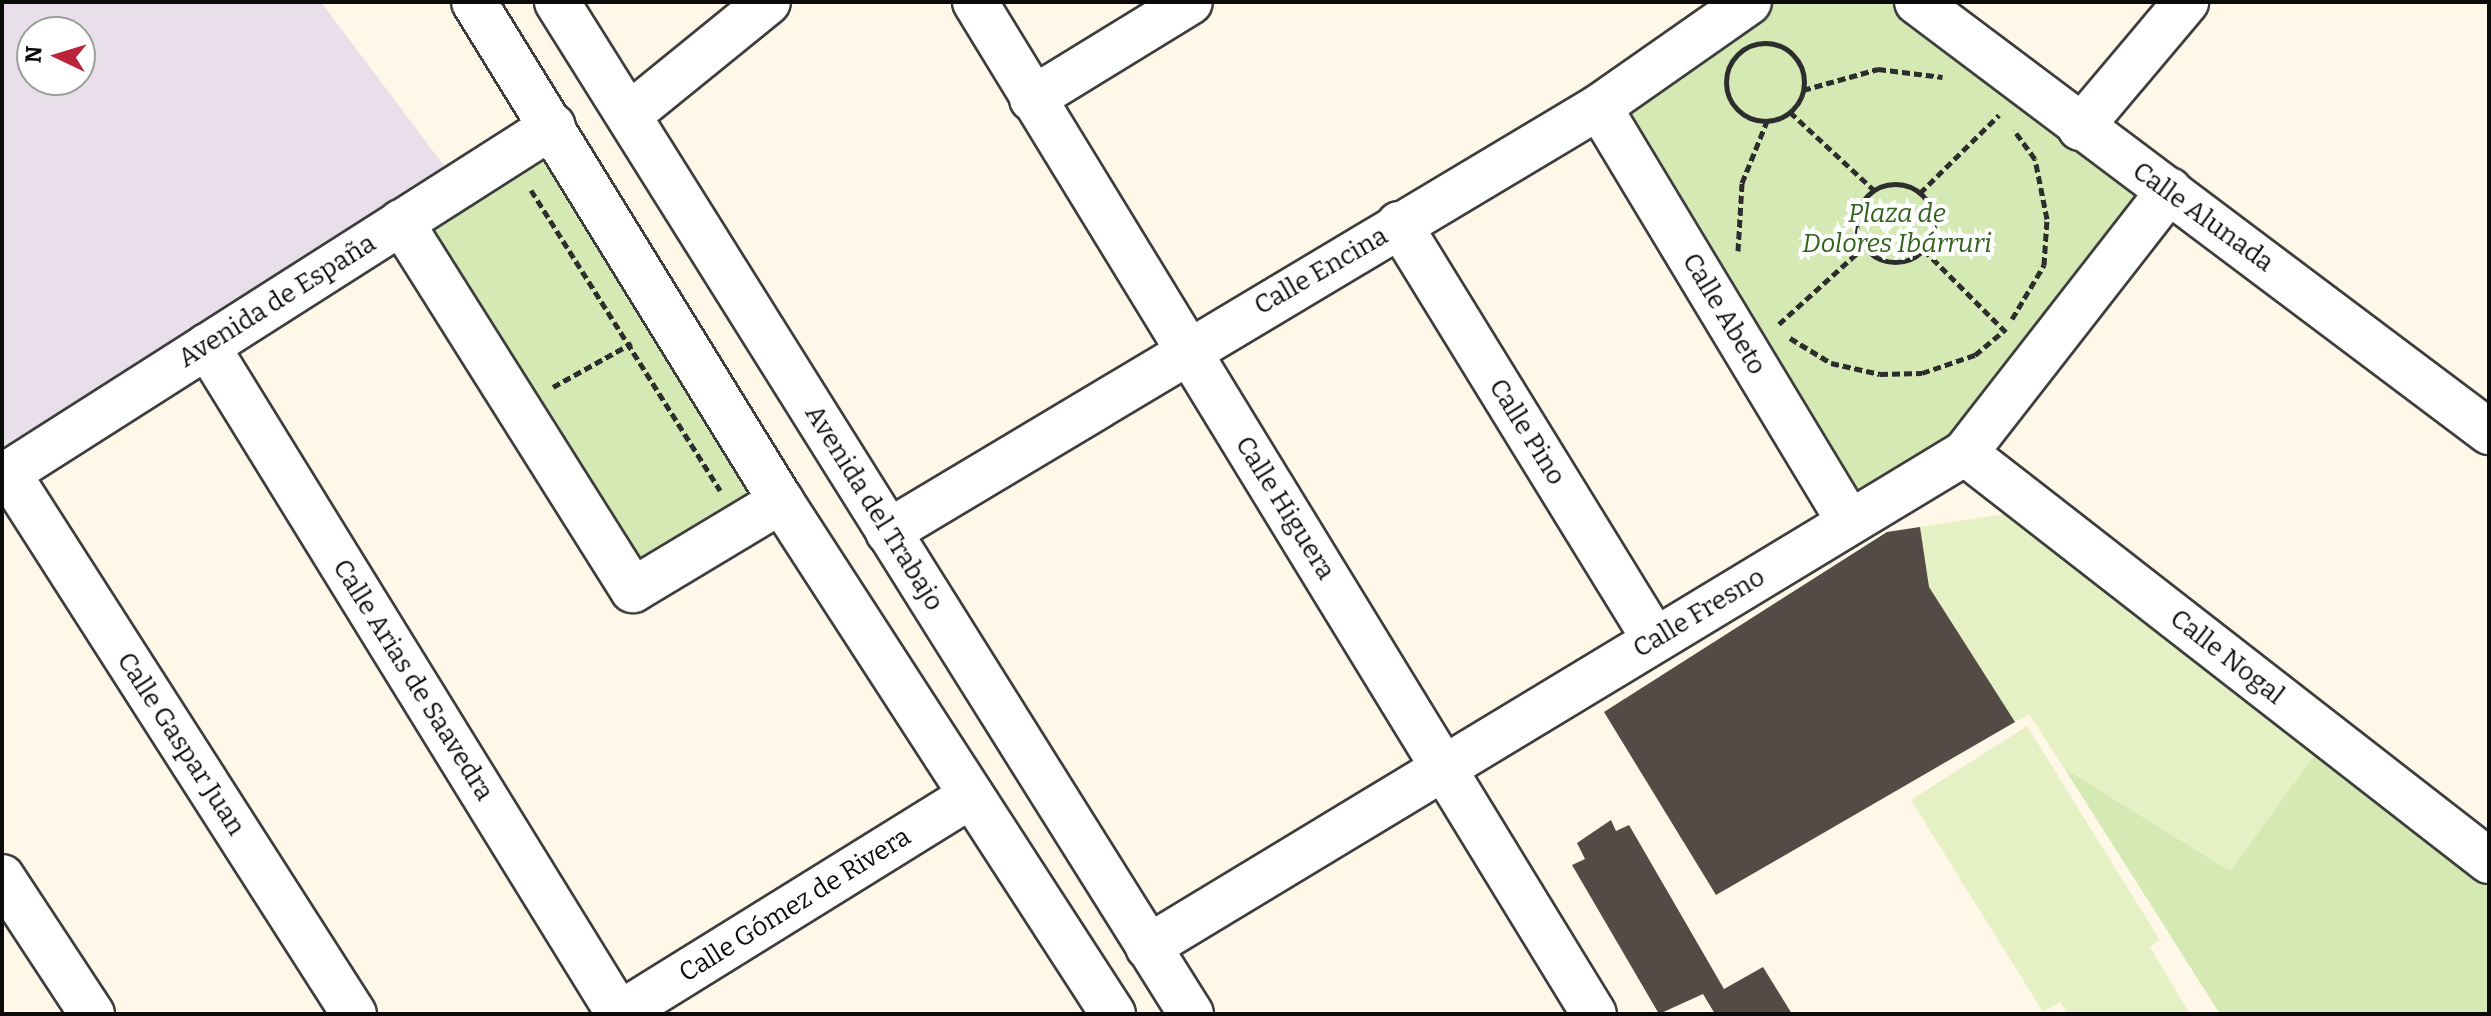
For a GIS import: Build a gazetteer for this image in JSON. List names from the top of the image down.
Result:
{
  "streets": {
    "street": [
      "Calle Alunada",
      "Calle Encina",
      "Avenida de España",
      "Calle Abeto",
      "Calle Pino",
      "Avenida del Trabajo",
      "Calle Higuera",
      "Calle Fresno",
      "Calle Nogal",
      "Calle Arias de Saavedra",
      "Calle Gaspar Juan",
      "Calle Gómez de Rivera"
    ]
  },
  "crossings": [
    ["Calle Alunada", "Calle Fresno"],
    ["Calle Encina", "Calle Abeto"],
    ["Calle Encina", "Calle Pino"],
    ["Calle Encina", "Avenida del Trabajo"],
    ["Calle Encina", "Calle Higuera"],
    ["Avenida de España", "Calle Arias de Saavedra"],
    ["Avenida de España", "Calle Gaspar Juan"],
    ["Calle Abeto", "Calle Fresno"],
    ["Calle Pino", "Calle Fresno"],
    ["Avenida del Trabajo", "Calle Fresno"],
    ["Calle Higuera", "Calle Fresno"],
    ["Calle Fresno", "Calle Nogal"],
    ["Calle Arias de Saavedra", "Calle Gómez de Rivera"]
  ],
  "parks": ["Plaza de Dolores Ibárruri"],
  "north": "left"
}
